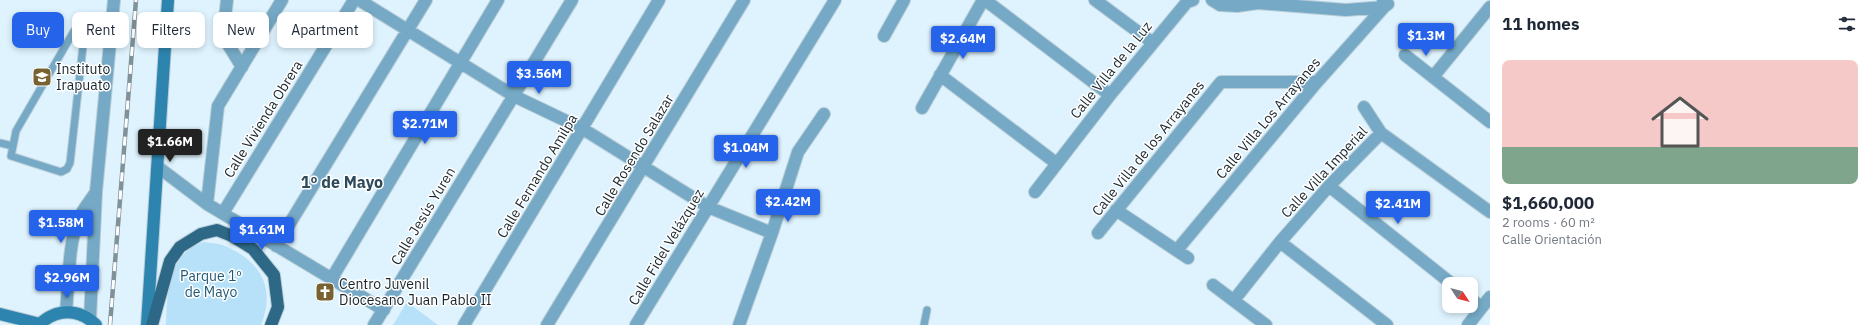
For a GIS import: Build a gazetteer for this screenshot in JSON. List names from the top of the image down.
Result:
{
  "streets": {
    "street": [
      "Calle Villa de la Luz",
      "Calle Villa Los Arrayanes",
      "Calle Vivienda Obrera",
      "Calle Villa de los Arrayanes",
      "Calle Rosendo Salazar",
      "Calle Villa Imperial",
      "Calle Fernando Amilpa",
      "Calle Jesús Yuren",
      "Calle Fidel Velázquez"
    ]
  },
  "crossings": [
    ["Calle Villa Los Arrayanes", "Calle Villa de los Arrayanes"]
  ],
  "districts": ["1º de Mayo"],
  "parks": ["Parque 1º de Mayo"],
  "places": {
    "school or university": ["Instituto Irapuato"],
    "church": ["Centro Juvenil Diocesano Juan Pablo II"]
  },
  "north": "bottom right",
  "page": {
    "heading": "11 homes",
    "chip": [
      "Buy",
      "Rent",
      "Filters",
      "New",
      "Apartment"
    ],
    "price": [
      "$1.3M",
      "$2.64M",
      "$3.56M",
      "$2.71M",
      "$1.66M",
      "$1.04M",
      "$2.42M",
      "$2.41M",
      "$1.58M",
      "$1.61M",
      "$2.96M"
    ],
    "list": [
      {
        "name": "$1,660,000",
        "note": "2 rooms · 60 m² · Calle Orientación"
      }
    ]
  }
}
